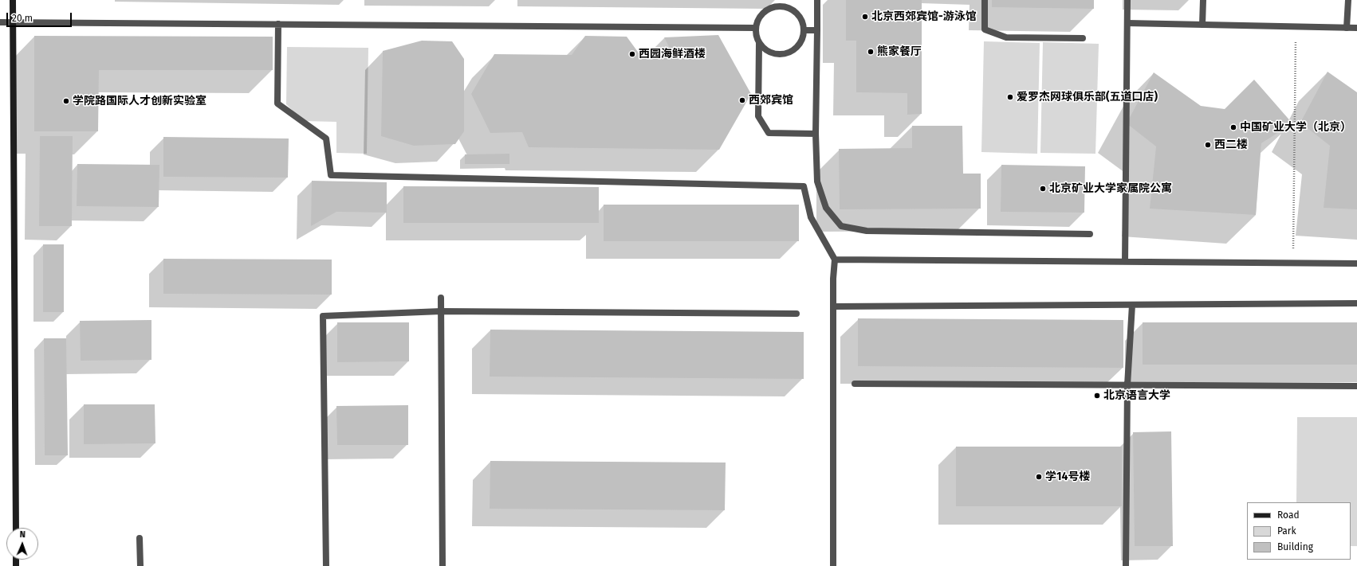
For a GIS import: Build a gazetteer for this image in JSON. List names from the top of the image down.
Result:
{
  "places": [
    "北京西郊宾馆-游泳馆",
    "熊家餐厅",
    "西园海鲜酒楼",
    "爱罗杰网球俱乐部(五道口店)",
    "西郊宾馆",
    "学院路国际人才创新实验室",
    "中国矿业大学（北京）",
    "西二楼",
    "北京矿业大学家属院公寓",
    "北京语言大学",
    "学14号楼"
  ],
  "legend": ["Road", "Park", "Building"],
  "scale_bar": "20 m",
  "north": "top"
}
